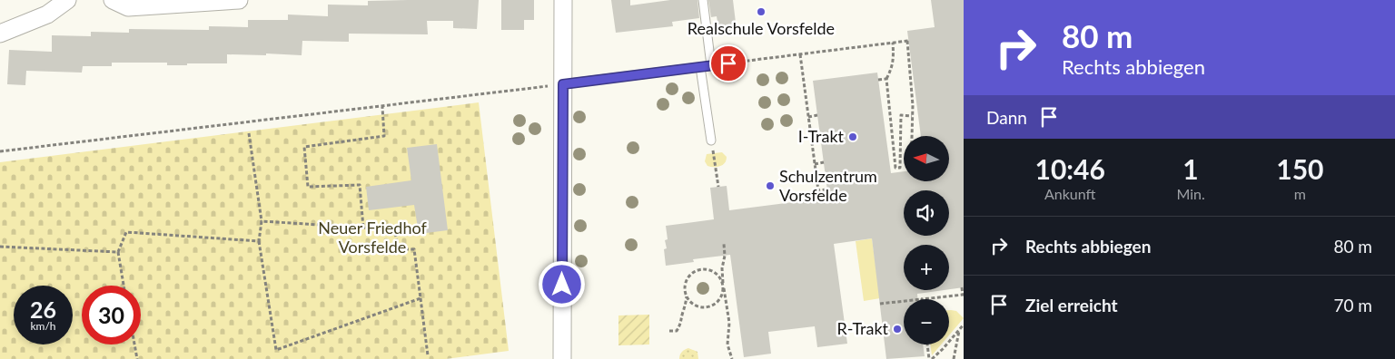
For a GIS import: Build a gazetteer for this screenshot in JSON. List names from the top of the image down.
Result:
{
  "parks": ["Neuer Friedhof Vorsfelde"],
  "places": [
    "Realschule Vorsfelde",
    "I-Trakt",
    "Schulzentrum Vorsfelde",
    "R-Trakt"
  ],
  "north": "left",
  "page": {
    "turn": ["80 m", "Rechts abbiegen"],
    "then": "Dann",
    "map_buttons": ["+", "−"],
    "eta": [
      "10:46",
      "Ankunft",
      "1",
      "Min.",
      "150",
      "m"
    ],
    "list": [
      {
        "name": "Rechts abbiegen",
        "value": "80 m"
      },
      {
        "name": "Ziel erreicht",
        "value": "70 m"
      }
    ],
    "speed": "26 km/h",
    "limit": "30"
  }
}
